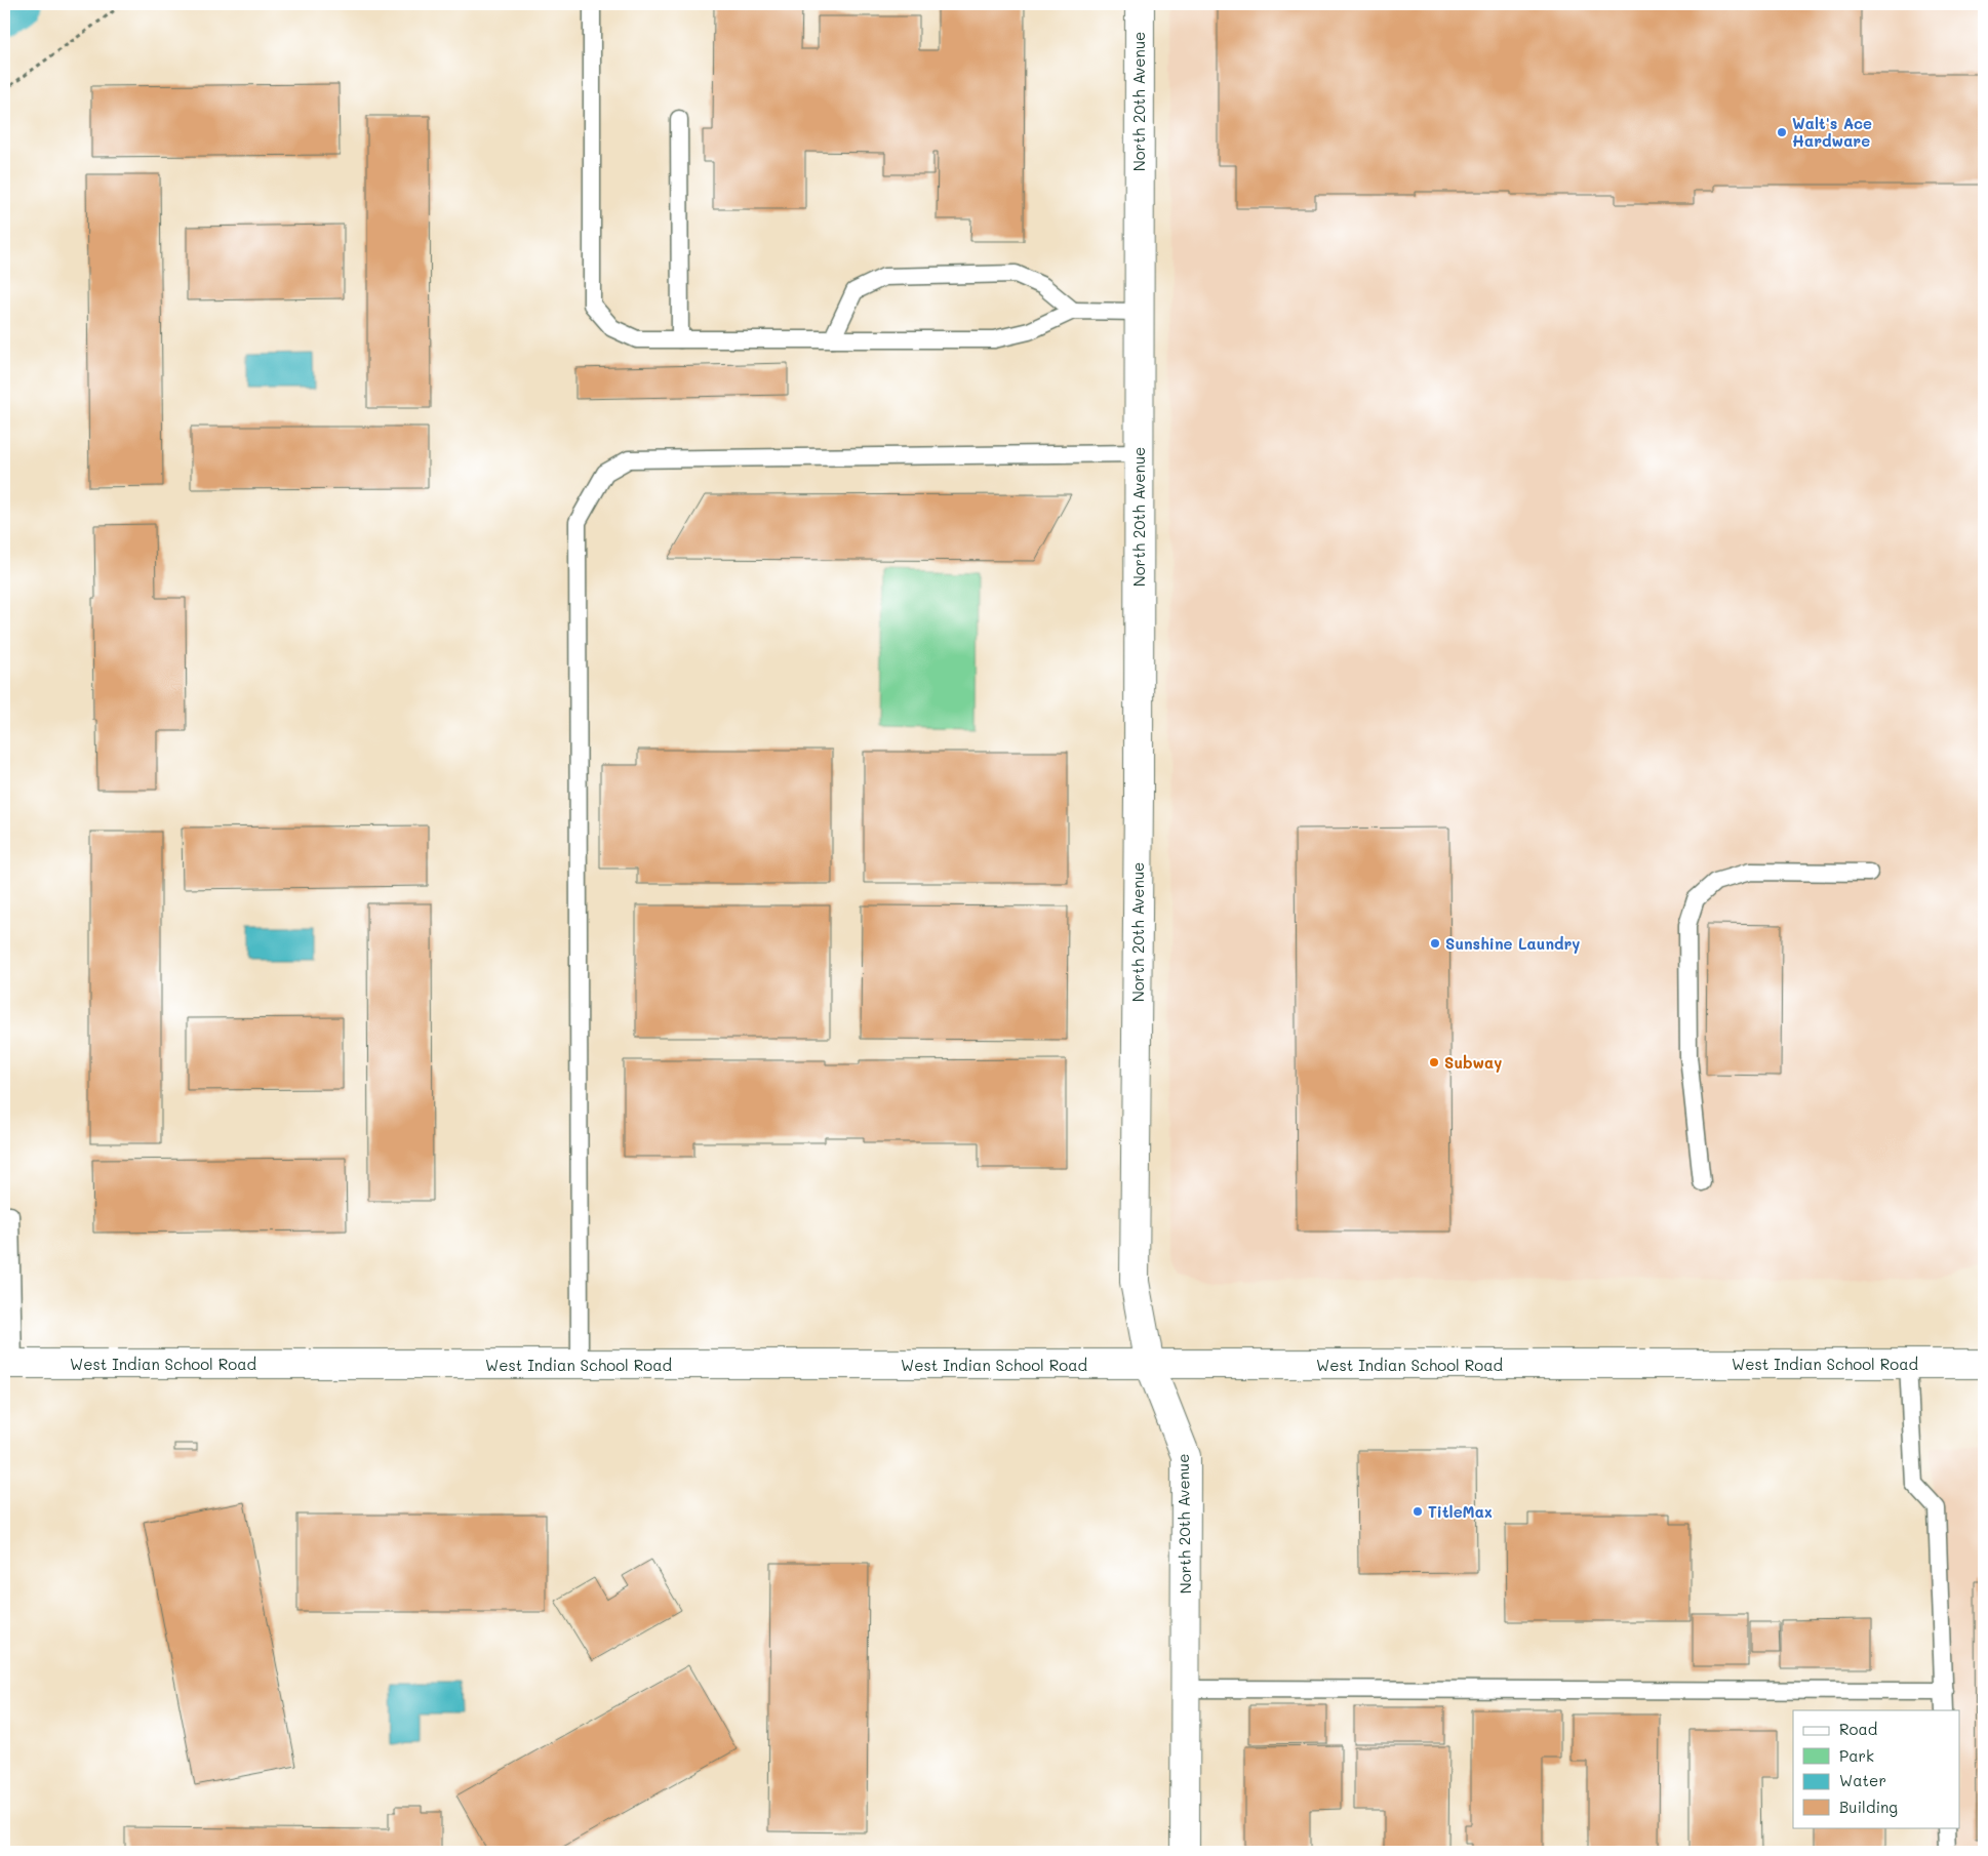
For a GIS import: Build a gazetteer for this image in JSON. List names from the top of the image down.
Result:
{
  "streets": {
    "main road": ["North 20th Avenue", "West Indian School Road"]
  },
  "crossings": [
    ["North 20th Avenue", "West Indian School Road"]
  ],
  "places": [
    "Walt's Ace Hardware",
    "Sunshine Laundry",
    "Subway",
    "TitleMax"
  ],
  "legend": [
    "Road",
    "Park",
    "Water",
    "Building"
  ]
}
